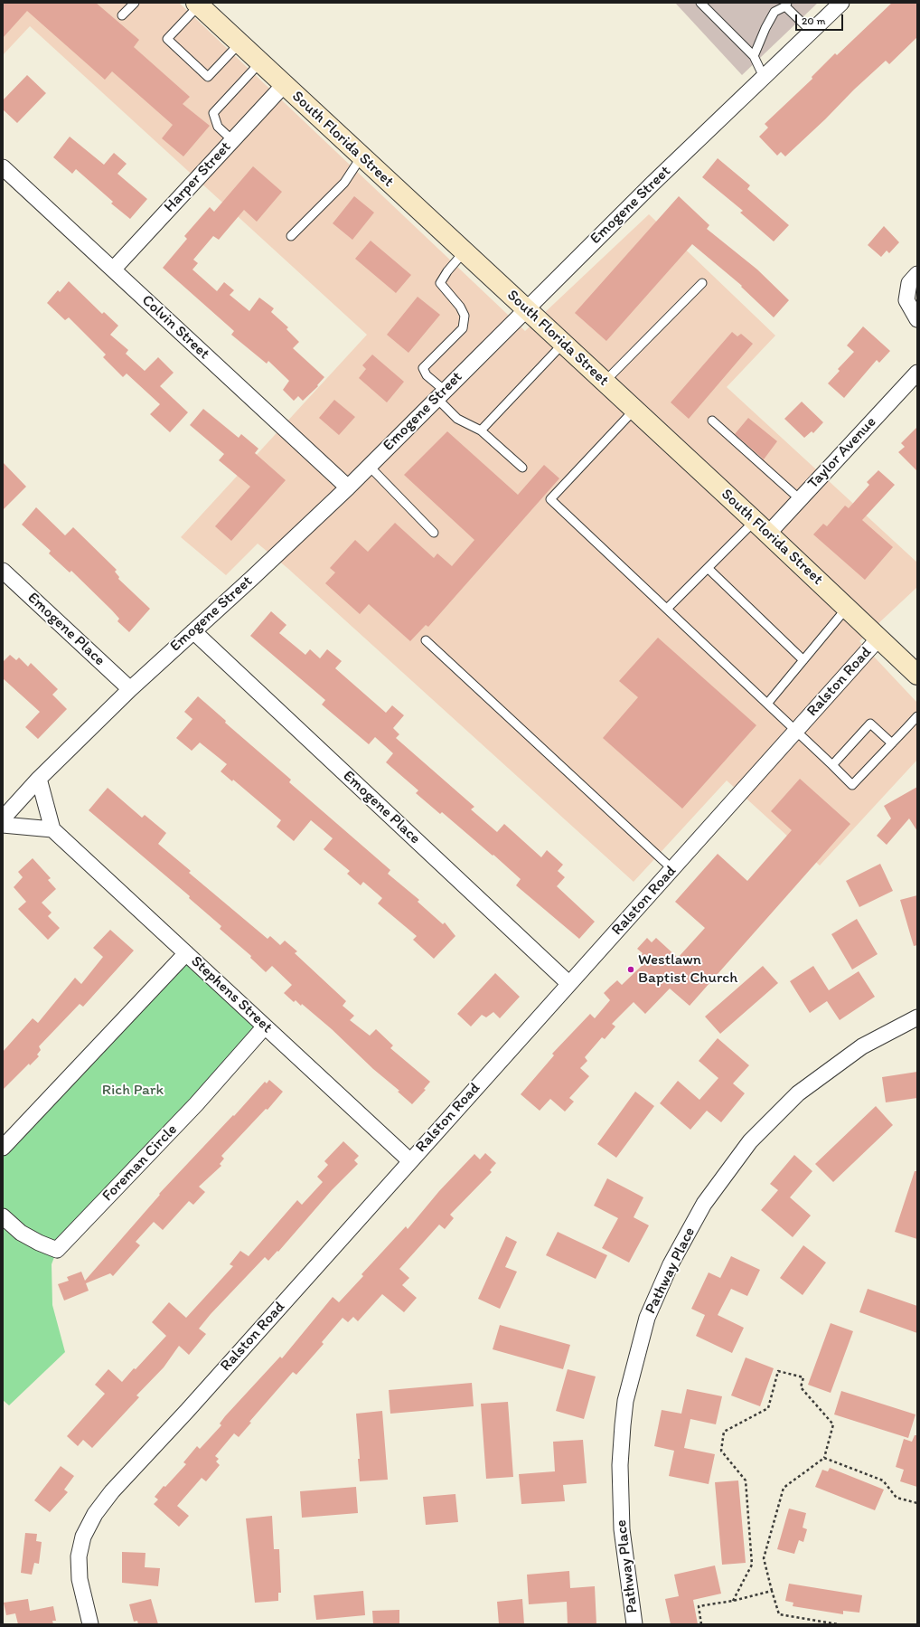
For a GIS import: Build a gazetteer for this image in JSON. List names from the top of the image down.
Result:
{
  "streets": {
    "street": [
      "South Florida Street",
      "Harper Street",
      "Emogene Street",
      "Colvin Street",
      "Taylor Avenue",
      "Emogene Place",
      "Ralston Road",
      "Stephens Street",
      "Foreman Circle",
      "Pathway Place"
    ]
  },
  "crossings": [
    ["South Florida Street", "Harper Street"],
    ["South Florida Street", "Emogene Street"],
    ["South Florida Street", "Taylor Avenue"],
    ["South Florida Street", "Ralston Road"],
    ["Harper Street", "Colvin Street"],
    ["Emogene Street", "Colvin Street"],
    ["Emogene Street", "Emogene Place"],
    ["Emogene Place", "Ralston Road"],
    ["Ralston Road", "Stephens Street"],
    ["Stephens Street", "Foreman Circle"]
  ],
  "parks": ["Rich Park"],
  "places": ["Westlawn Baptist Church"],
  "scale_bar": "20 m"
}
